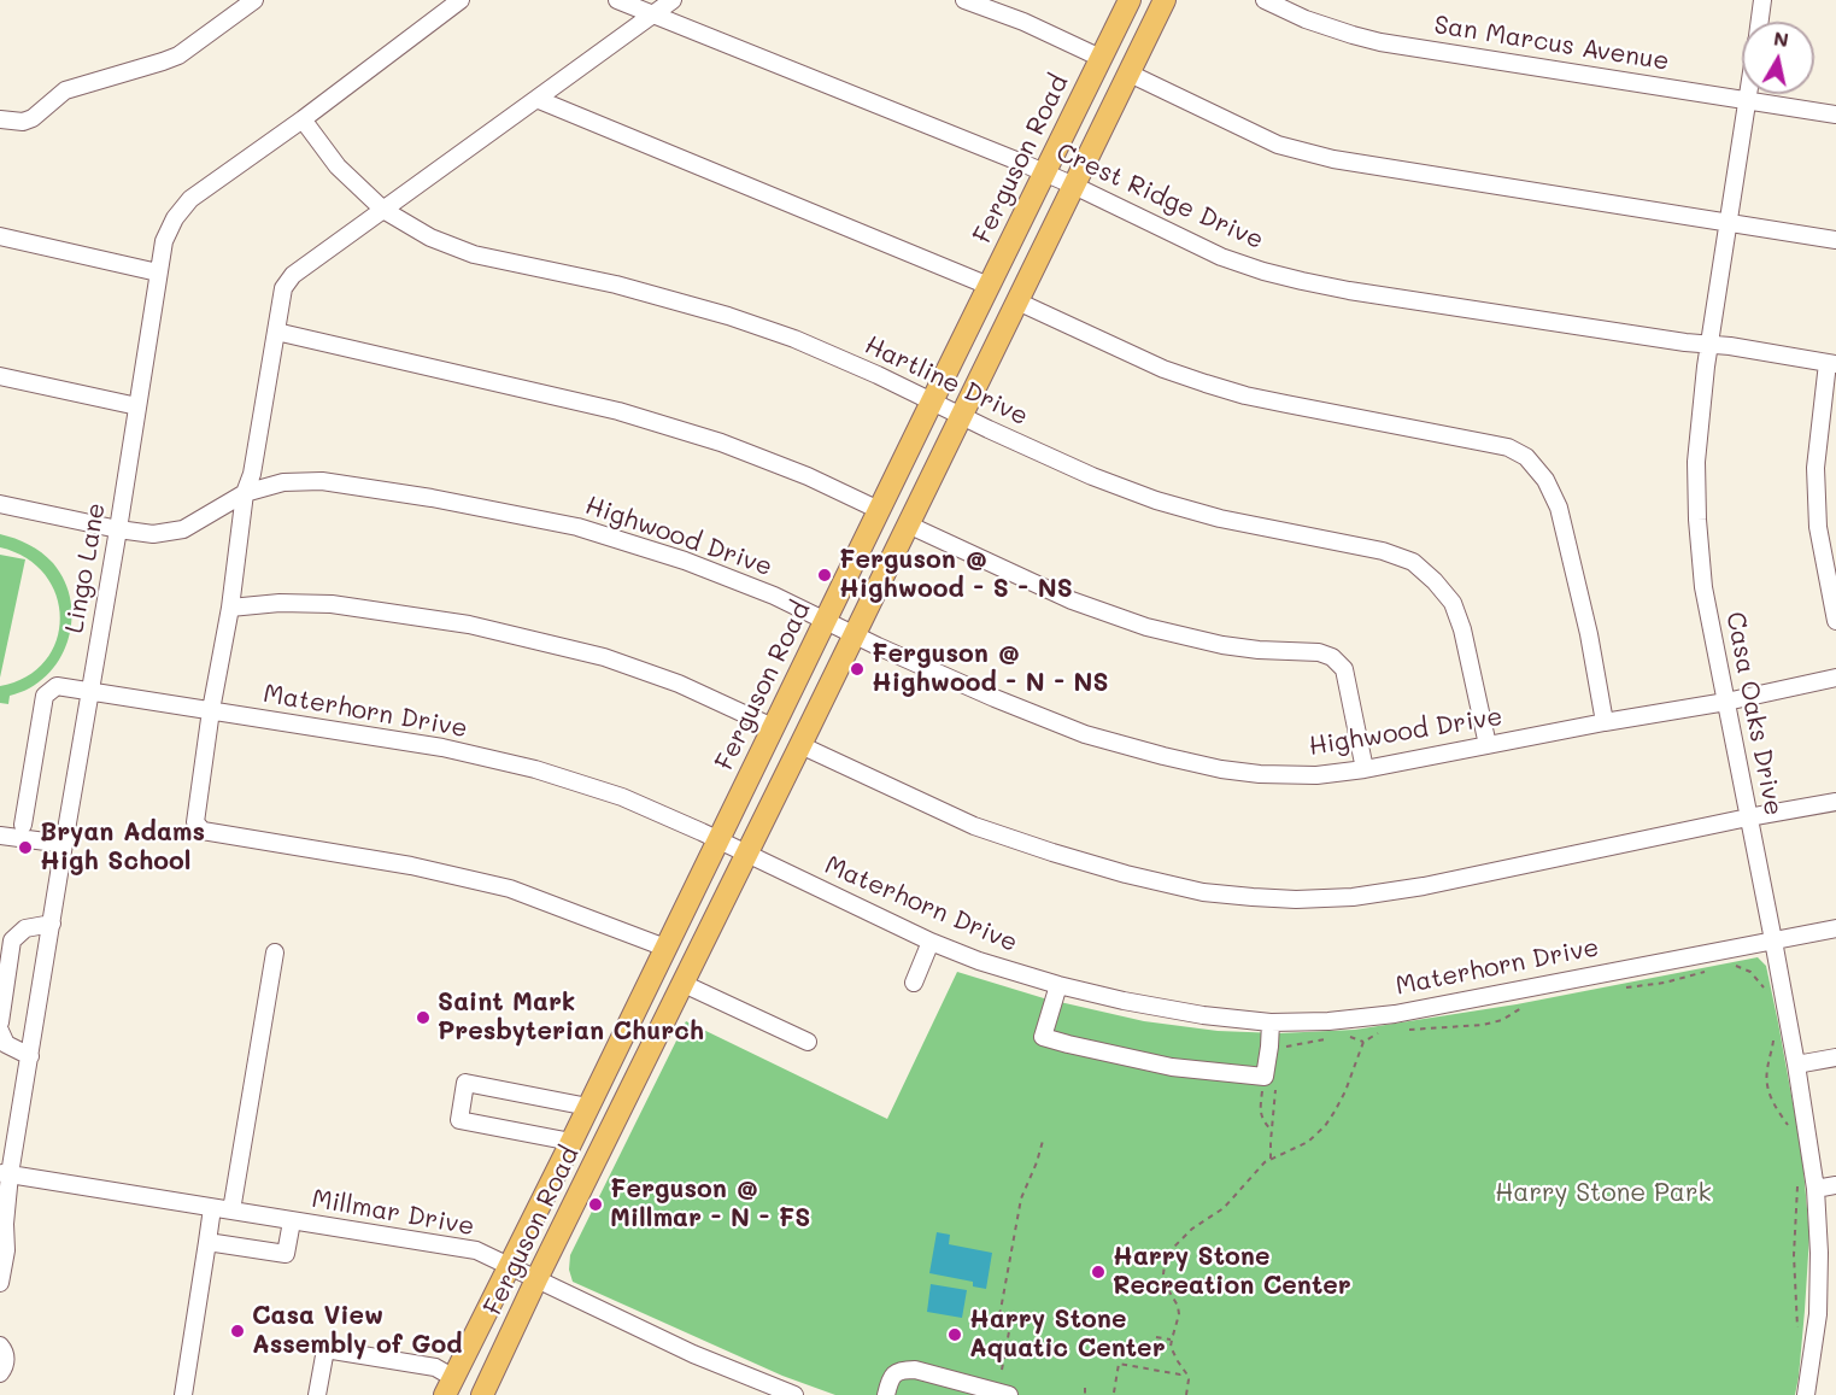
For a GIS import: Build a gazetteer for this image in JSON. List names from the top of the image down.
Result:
{
  "streets": {
    "main road": ["Ferguson Road"],
    "street": [
      "San Marcus Avenue",
      "Crest Ridge Drive",
      "Hartline Drive",
      "Highwood Drive",
      "Lingo Lane",
      "Materhorn Drive",
      "Casa Oaks Drive",
      "Millmar Drive"
    ]
  },
  "crossings": [
    ["San Marcus Avenue", "Casa Oaks Drive"],
    ["Ferguson Road", "Crest Ridge Drive"],
    ["Ferguson Road", "Hartline Drive"],
    ["Ferguson Road", "Highwood Drive"],
    ["Ferguson Road", "Materhorn Drive"],
    ["Ferguson Road", "Millmar Drive"],
    ["Crest Ridge Drive", "Casa Oaks Drive"],
    ["Hartline Drive", "Highwood Drive"],
    ["Hartline Drive", "Lingo Lane"],
    ["Highwood Drive", "Lingo Lane"],
    ["Highwood Drive", "Casa Oaks Drive"],
    ["Lingo Lane", "Materhorn Drive"],
    ["Lingo Lane", "Millmar Drive"],
    ["Materhorn Drive", "Casa Oaks Drive"]
  ],
  "parks": ["Harry Stone Park"],
  "places": [
    "Ferguson @ Highwood - S - NS",
    "Ferguson @ Highwood - N - NS",
    "Bryan Adams High School",
    "Saint Mark Presbyterian Church",
    "Ferguson @ Millmar - N - FS",
    "Harry Stone Recreation Center",
    "Casa View Assembly of God",
    "Harry Stone Aquatic Center"
  ],
  "north": "top"
}
